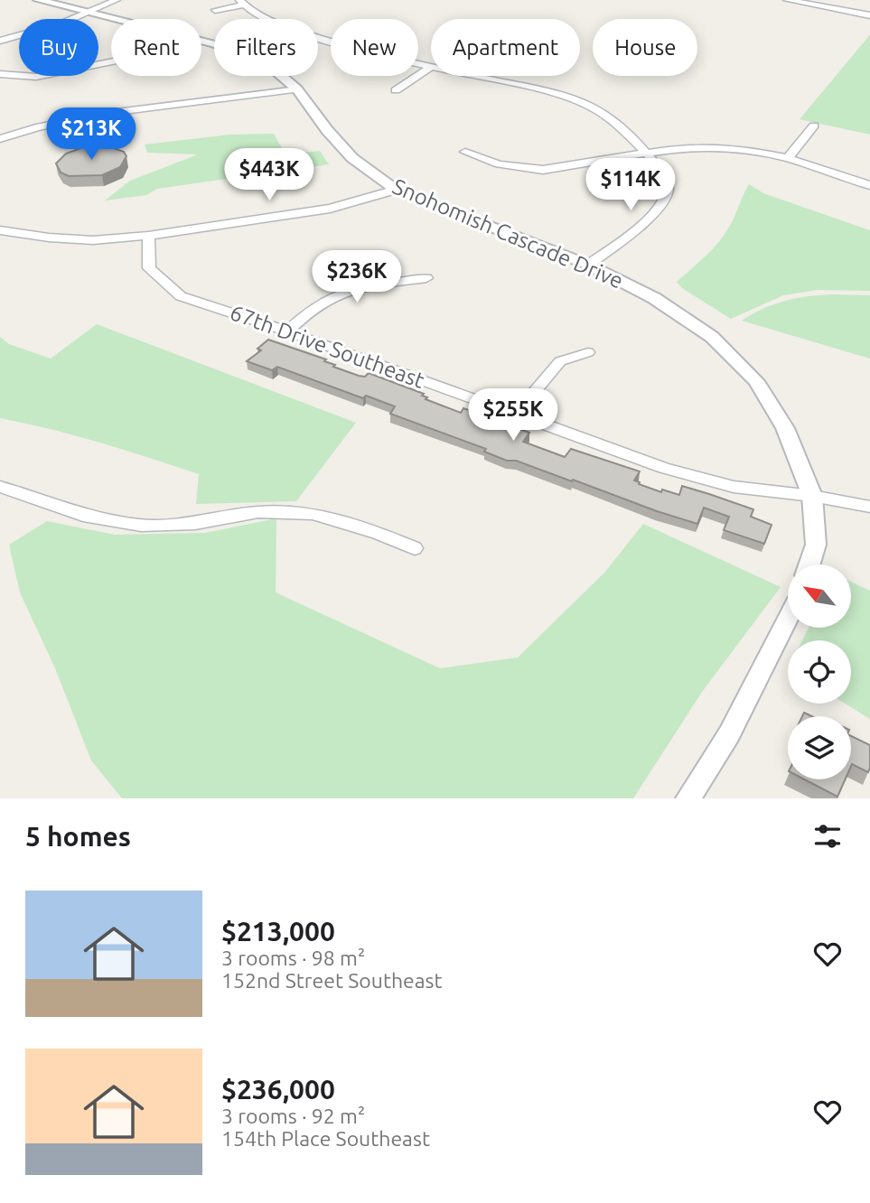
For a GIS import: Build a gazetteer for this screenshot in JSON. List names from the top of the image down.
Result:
{
  "streets": {
    "street": ["Snohomish Cascade Drive", "67th Drive Southeast"]
  },
  "crossings": [
    ["Snohomish Cascade Drive", "67th Drive Southeast"]
  ],
  "north": "top left",
  "page": {
    "chip": [
      "Buy",
      "Rent",
      "Filters",
      "New",
      "Apartment",
      "House"
    ],
    "price": [
      "$213K",
      "$443K",
      "$114K",
      "$236K",
      "$255K"
    ],
    "heading": "5 homes",
    "list": [
      {
        "name": "$213,000",
        "note": "3 rooms · 98 m² · 152nd Street Southeast"
      },
      {
        "name": "$236,000",
        "note": "3 rooms · 92 m² · 154th Place Southeast"
      }
    ]
  }
}
